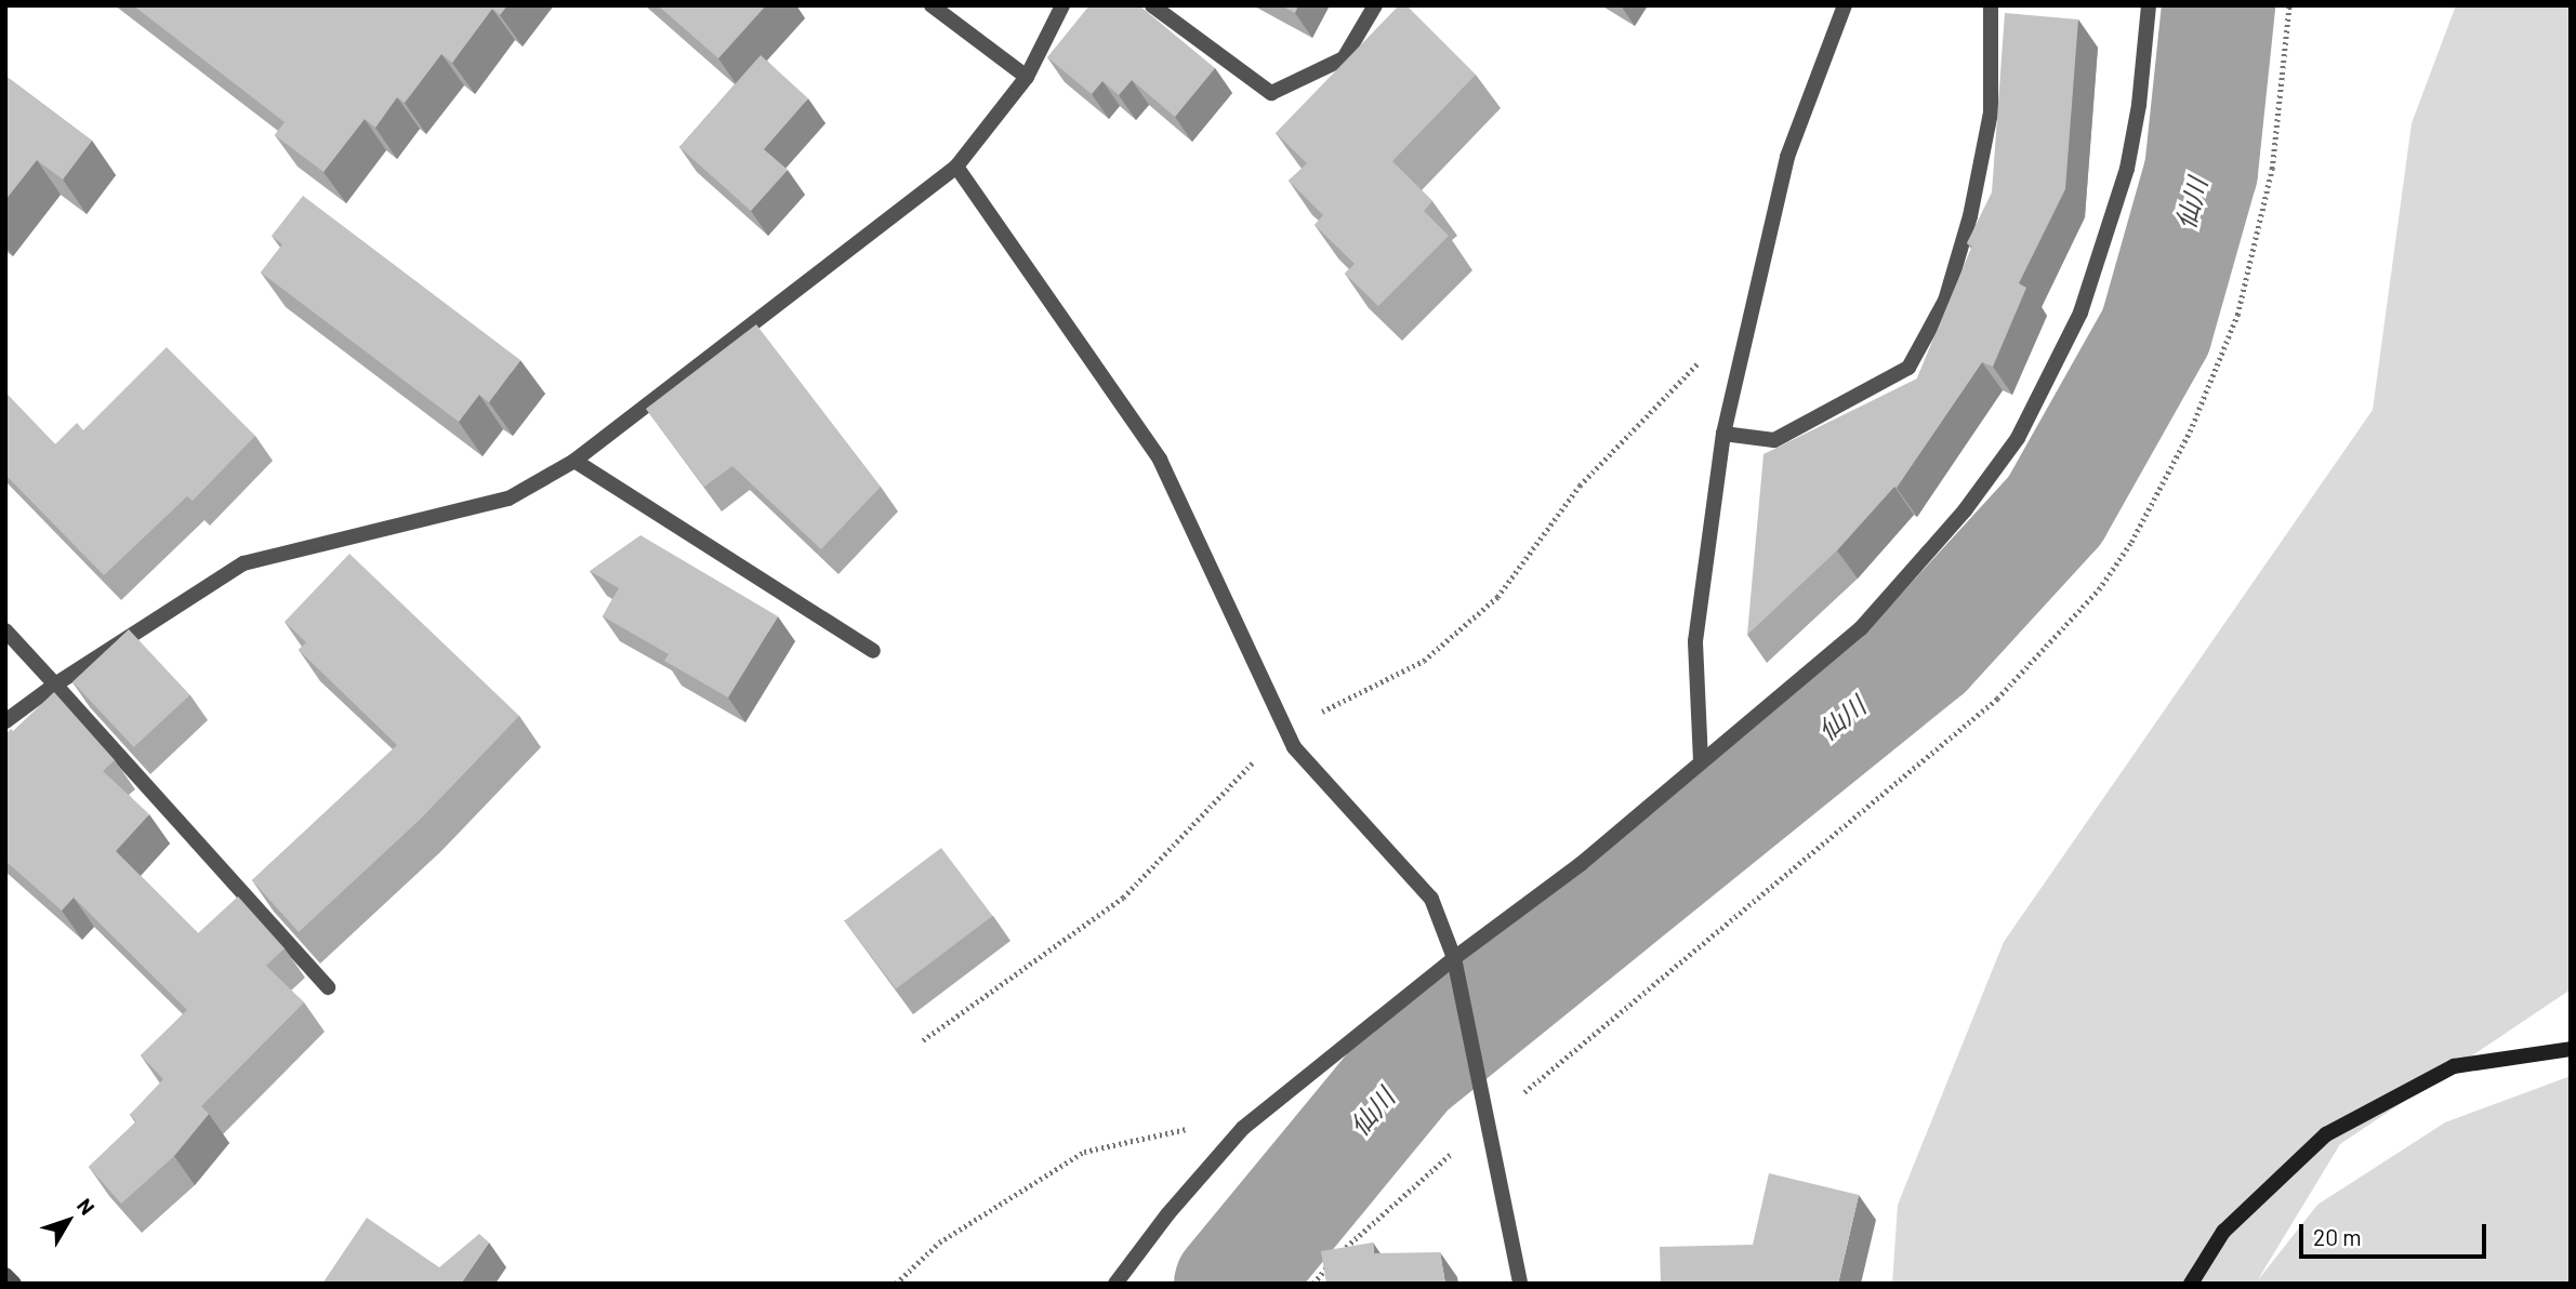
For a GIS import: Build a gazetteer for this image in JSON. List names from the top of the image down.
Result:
{
  "water": ["仙川"],
  "scale_bar": "20 m",
  "north": "top right"
}
